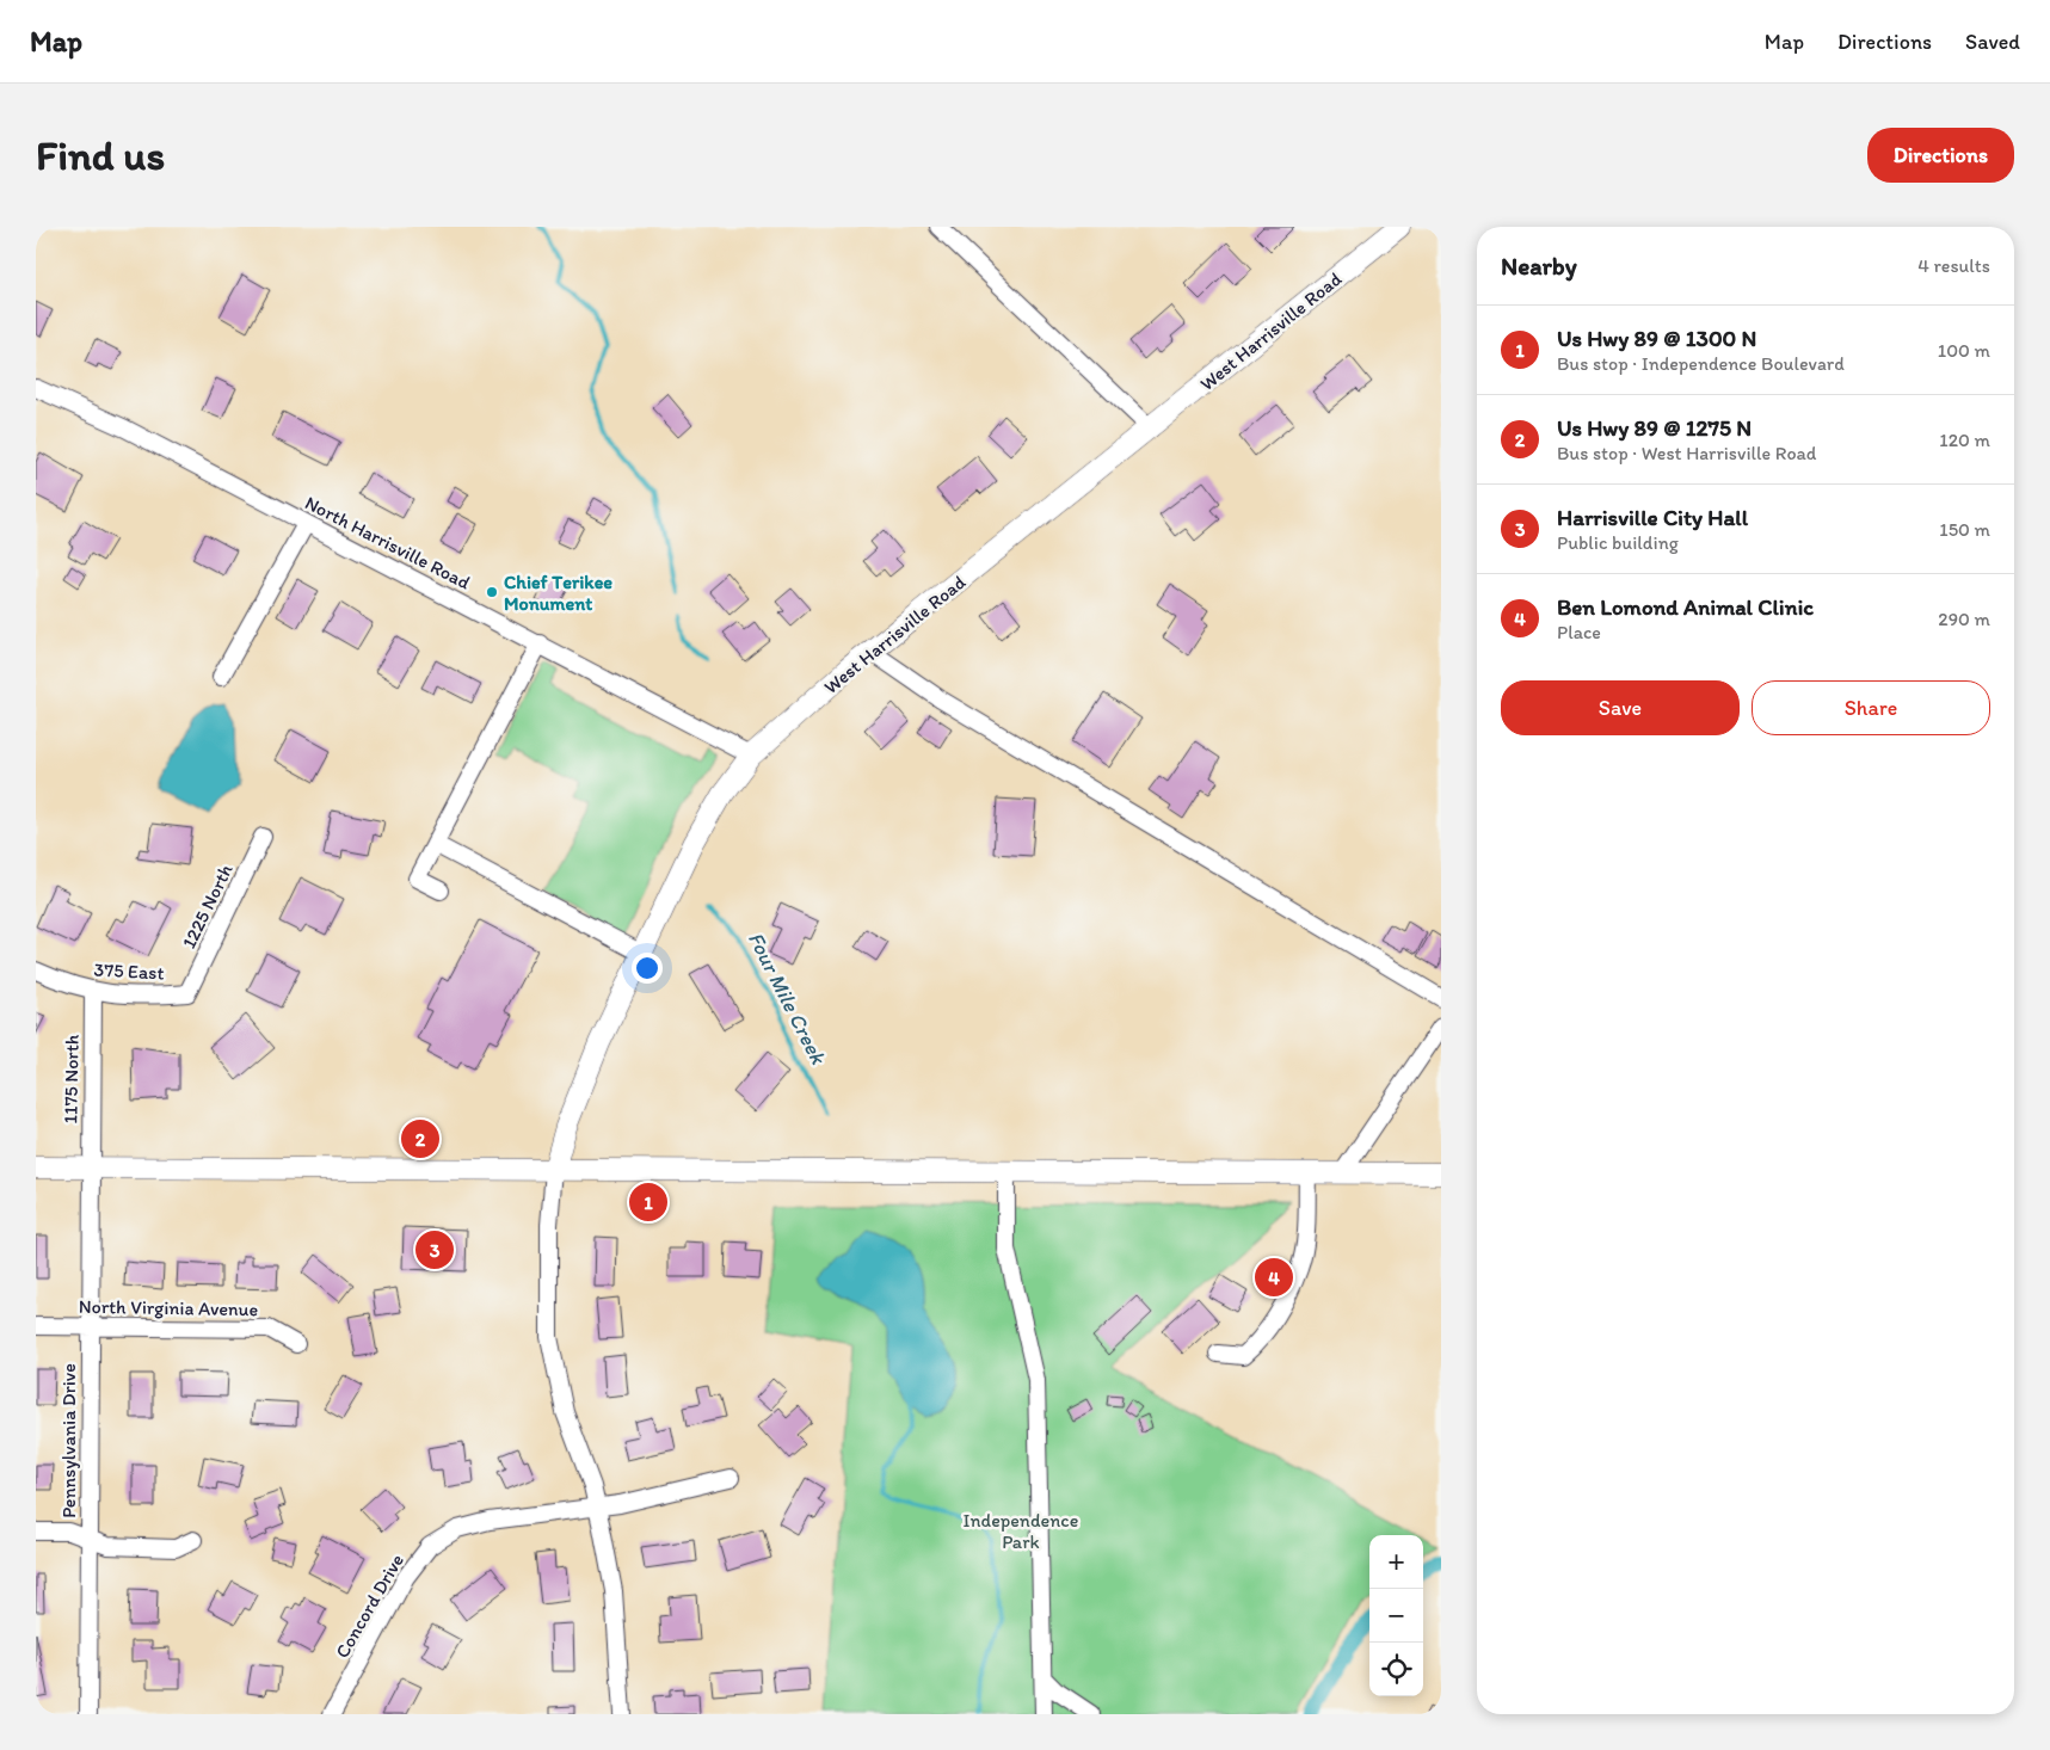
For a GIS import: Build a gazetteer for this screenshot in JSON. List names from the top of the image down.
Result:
{
  "streets": {
    "main road": ["West Harrisville Road"],
    "street": [
      "North Harrisville Road",
      "1225 North",
      "375 East",
      "1175 North",
      "North Virginia Avenue",
      "Pennsylvania Drive",
      "Concord Drive"
    ]
  },
  "crossings": [
    ["West Harrisville Road", "North Harrisville Road"],
    ["1225 North", "375 East"],
    ["375 East", "1175 North"],
    ["1175 North", "Pennsylvania Drive"],
    ["North Virginia Avenue", "Pennsylvania Drive"]
  ],
  "water": ["Four Mile Creek"],
  "parks": ["Independence Park"],
  "places": ["Chief Terikee Monument"],
  "page": {
    "header": "Map",
    "nav": ["Map", "Directions", "Saved"],
    "buttons": [
      "Directions",
      ["Save", "Share"]
    ],
    "title": "Find us",
    "heading": ["Nearby", "4 results"],
    "list": [
      {
        "mark": "1",
        "name": "Us Hwy 89 @ 1300 N",
        "note": "Bus stop · Independence Boulevard",
        "value": "100 m"
      },
      {
        "mark": "2",
        "name": "Us Hwy 89 @ 1275 N",
        "note": "Bus stop · West Harrisville Road",
        "value": "120 m"
      },
      {
        "mark": "3",
        "name": "Harrisville City Hall",
        "note": "Public building",
        "value": "150 m"
      },
      {
        "mark": "4",
        "name": "Ben Lomond Animal Clinic",
        "note": "Place",
        "value": "290 m"
      }
    ],
    "pins": [
      "2",
      "1",
      "3",
      "4"
    ],
    "map_buttons": ["+", "−"]
  }
}
